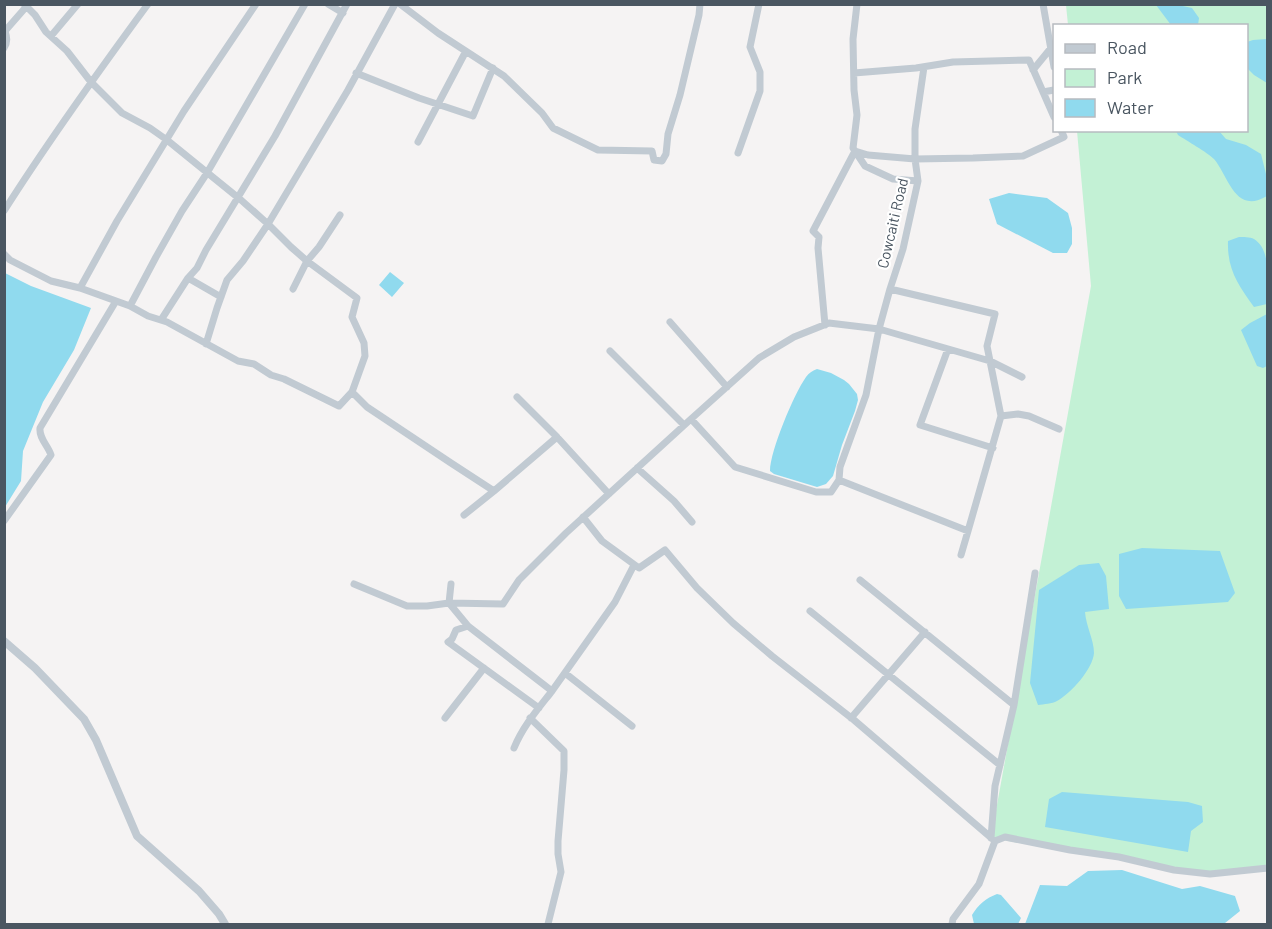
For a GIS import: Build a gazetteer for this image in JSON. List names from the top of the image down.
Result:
{
  "streets": {
    "street": ["Cowcaiti Road"]
  },
  "legend": ["Road", "Park", "Water"]
}
